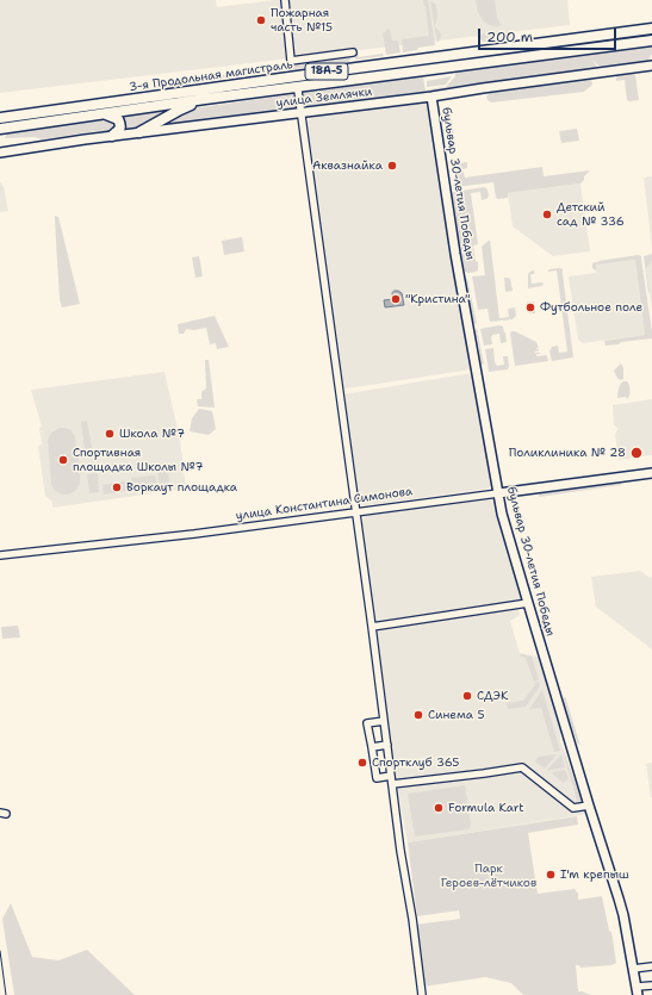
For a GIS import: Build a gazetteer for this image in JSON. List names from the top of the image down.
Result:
{
  "streets": {
    "highway": ["18А-5", "3-я Продольная магистраль"],
    "main road": ["улица Землячки", "бульвар 30-летия Победы", "улица Константина Симонова"]
  },
  "crossings": [
    ["улица Землячки", "бульвар 30-летия Победы"],
    ["бульвар 30-летия Победы", "улица Константина Симонова"]
  ],
  "parks": ["Парк Героев-лётчиков"],
  "places": [
    "Пожарная часть №15",
    "Аквазнайка",
    "Детский сад № 336",
    "\"Кристина\"",
    "Футбольное поле",
    "Школа №7",
    "Поликлиника № 28",
    "Спортивная площадка Школы №7",
    "Воркаут площадка",
    "СДЭК",
    "Синема 5",
    "Спортклуб 365",
    "Formula Kart",
    "I'm крепыш"
  ],
  "scale_bar": "200 m"
}
